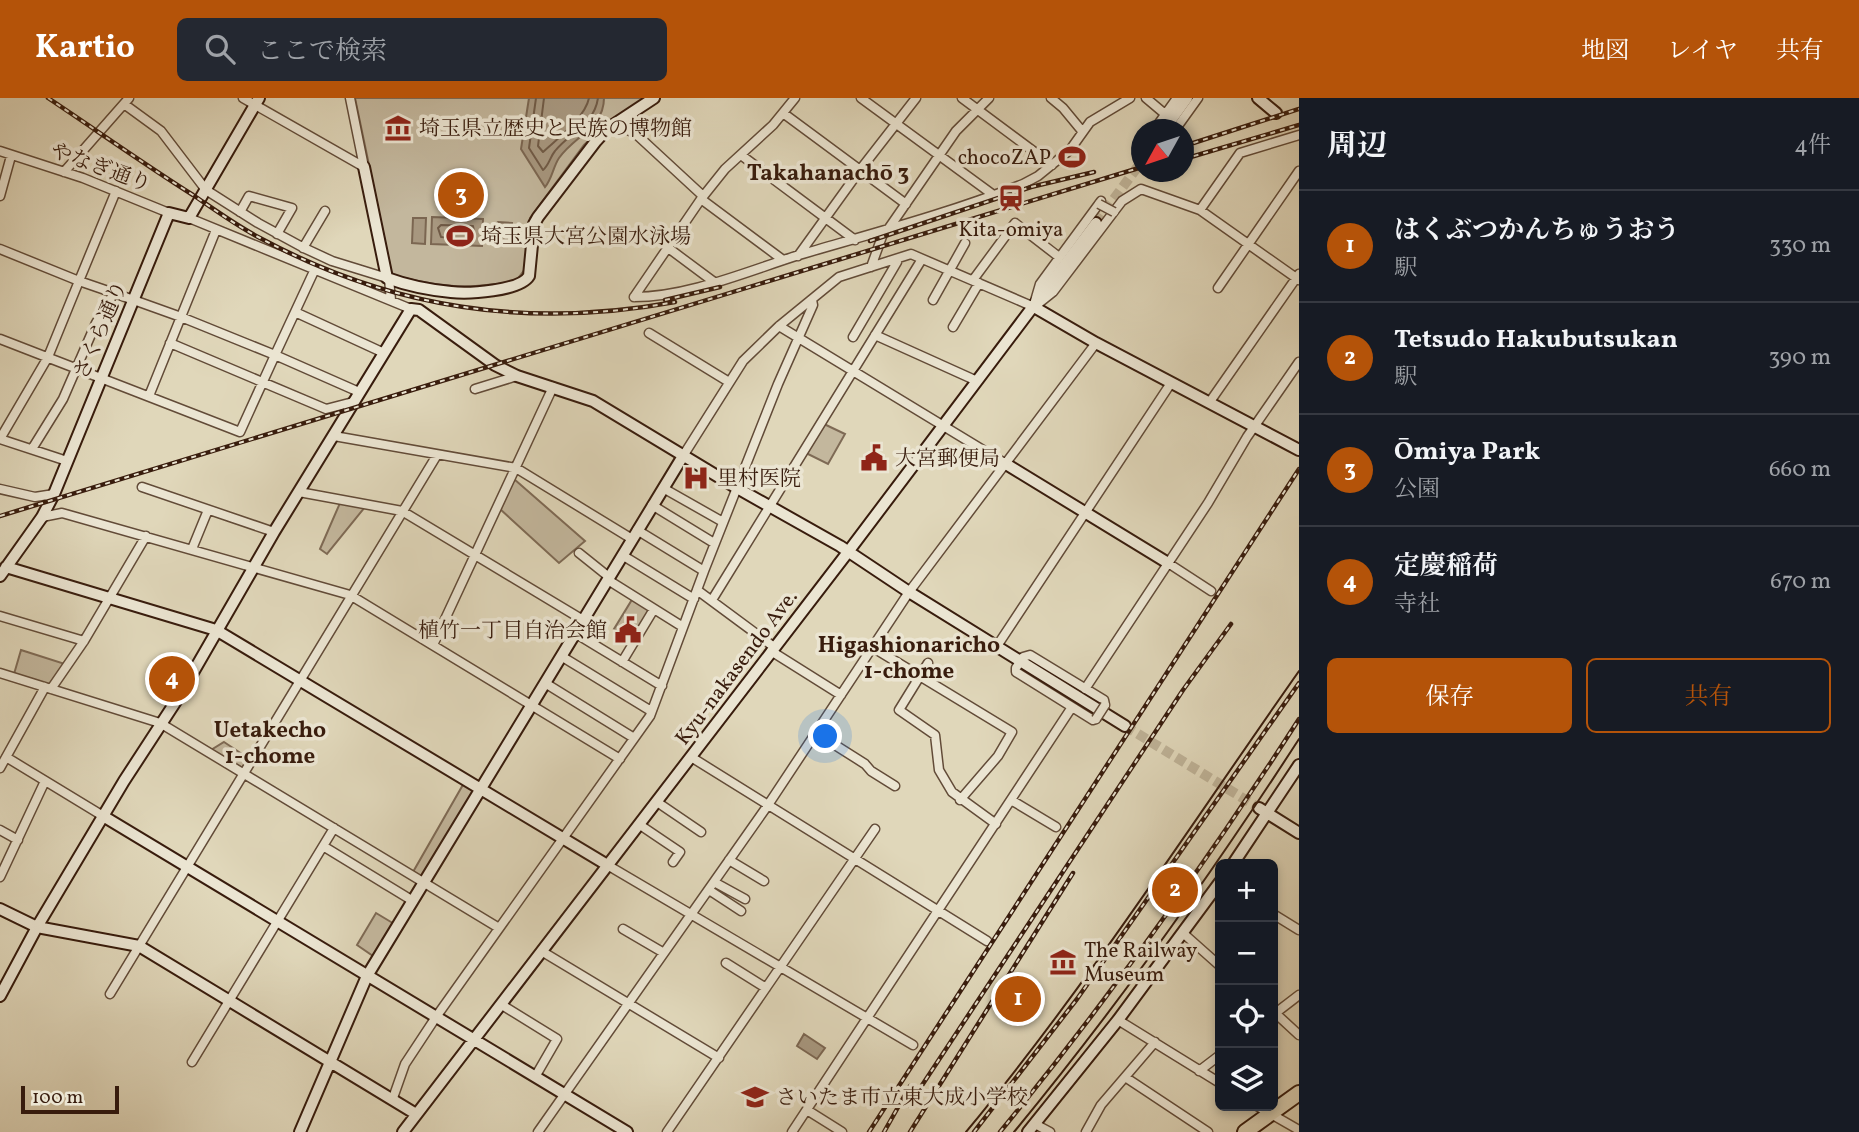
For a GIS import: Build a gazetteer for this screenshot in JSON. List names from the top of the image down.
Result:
{
  "streets": {
    "street": ["やなぎ通り", "さくら通り", "Kyu-nakasendo Ave."]
  },
  "crossings": [
    ["やなぎ通り", "さくら通り"]
  ],
  "districts": ["Takahanachō 3", "Higashionaricho 1-chome", "Uetakecho 1-chome"],
  "places": {
    "museum": ["埼玉県立歴史と民族の博物館", "The Railway Museum"],
    "sports": ["chocoZAP", "埼玉県大宮公園水泳場"],
    "station": ["Kita-omiya"],
    "public building": ["大宮郵便局", "植竹一丁目自治会館"],
    "hospital": ["里村医院"],
    "school or university": ["さいたま市立東大成小学校"]
  },
  "scale_bar": "100 m",
  "north": "bottom left",
  "page": {
    "header": "Kartio",
    "search": "ここで検索",
    "nav": ["地図", "レイヤ", "共有"],
    "heading": ["周辺", "4件"],
    "pins": [
      "3",
      "4",
      "2",
      "1"
    ],
    "list": [
      {
        "mark": "1",
        "name": "はくぶつかんちゅうおう",
        "note": "駅",
        "value": "330 m"
      },
      {
        "mark": "2",
        "name": "Tetsudo Hakubutsukan",
        "note": "駅",
        "value": "390 m"
      },
      {
        "mark": "3",
        "name": "Ōmiya Park",
        "note": "公園",
        "value": "660 m"
      },
      {
        "mark": "4",
        "name": "定慶稲荷",
        "note": "寺社",
        "value": "670 m"
      }
    ],
    "buttons": ["保存", "共有"],
    "map_buttons": ["+", "−"],
    "scale": "100 m"
  }
}
